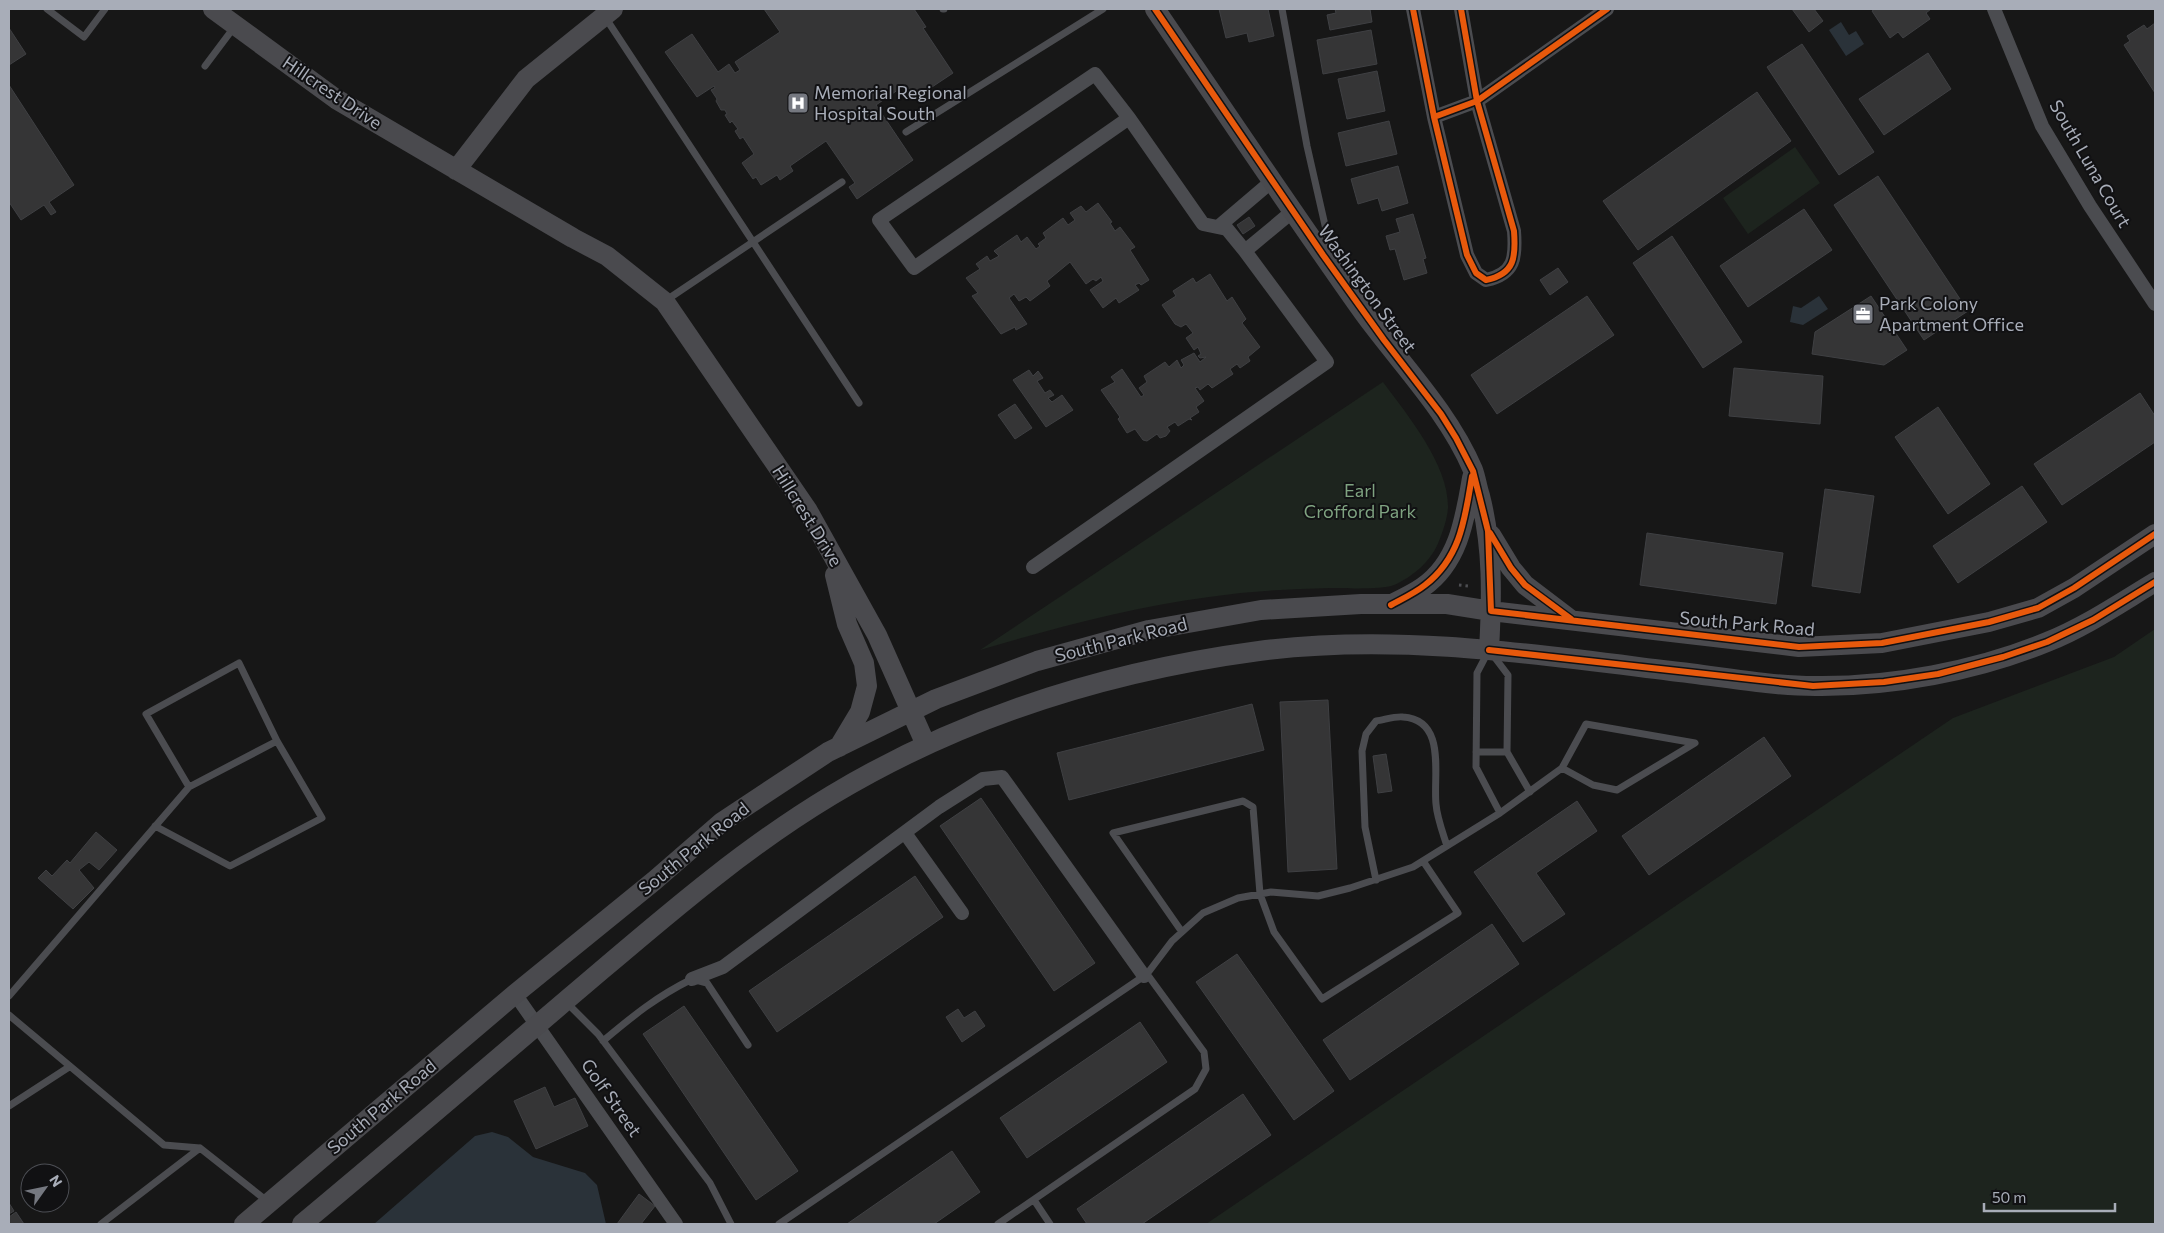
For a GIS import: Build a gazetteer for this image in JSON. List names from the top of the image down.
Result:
{
  "streets": {
    "street": [
      "Hillcrest Drive",
      "South Luna Court",
      "Washington Street",
      "South Park Road",
      "Golf Street"
    ]
  },
  "crossings": [
    ["Hillcrest Drive", "South Park Road"],
    ["Washington Street", "South Park Road"],
    ["South Park Road", "Golf Street"]
  ],
  "parks": ["Earl Crofford Park"],
  "places": {
    "hospital": ["Memorial Regional Hospital South"],
    "office": ["Park Colony Apartment Office"]
  },
  "scale_bar": "50 m",
  "north": "top right"
}
